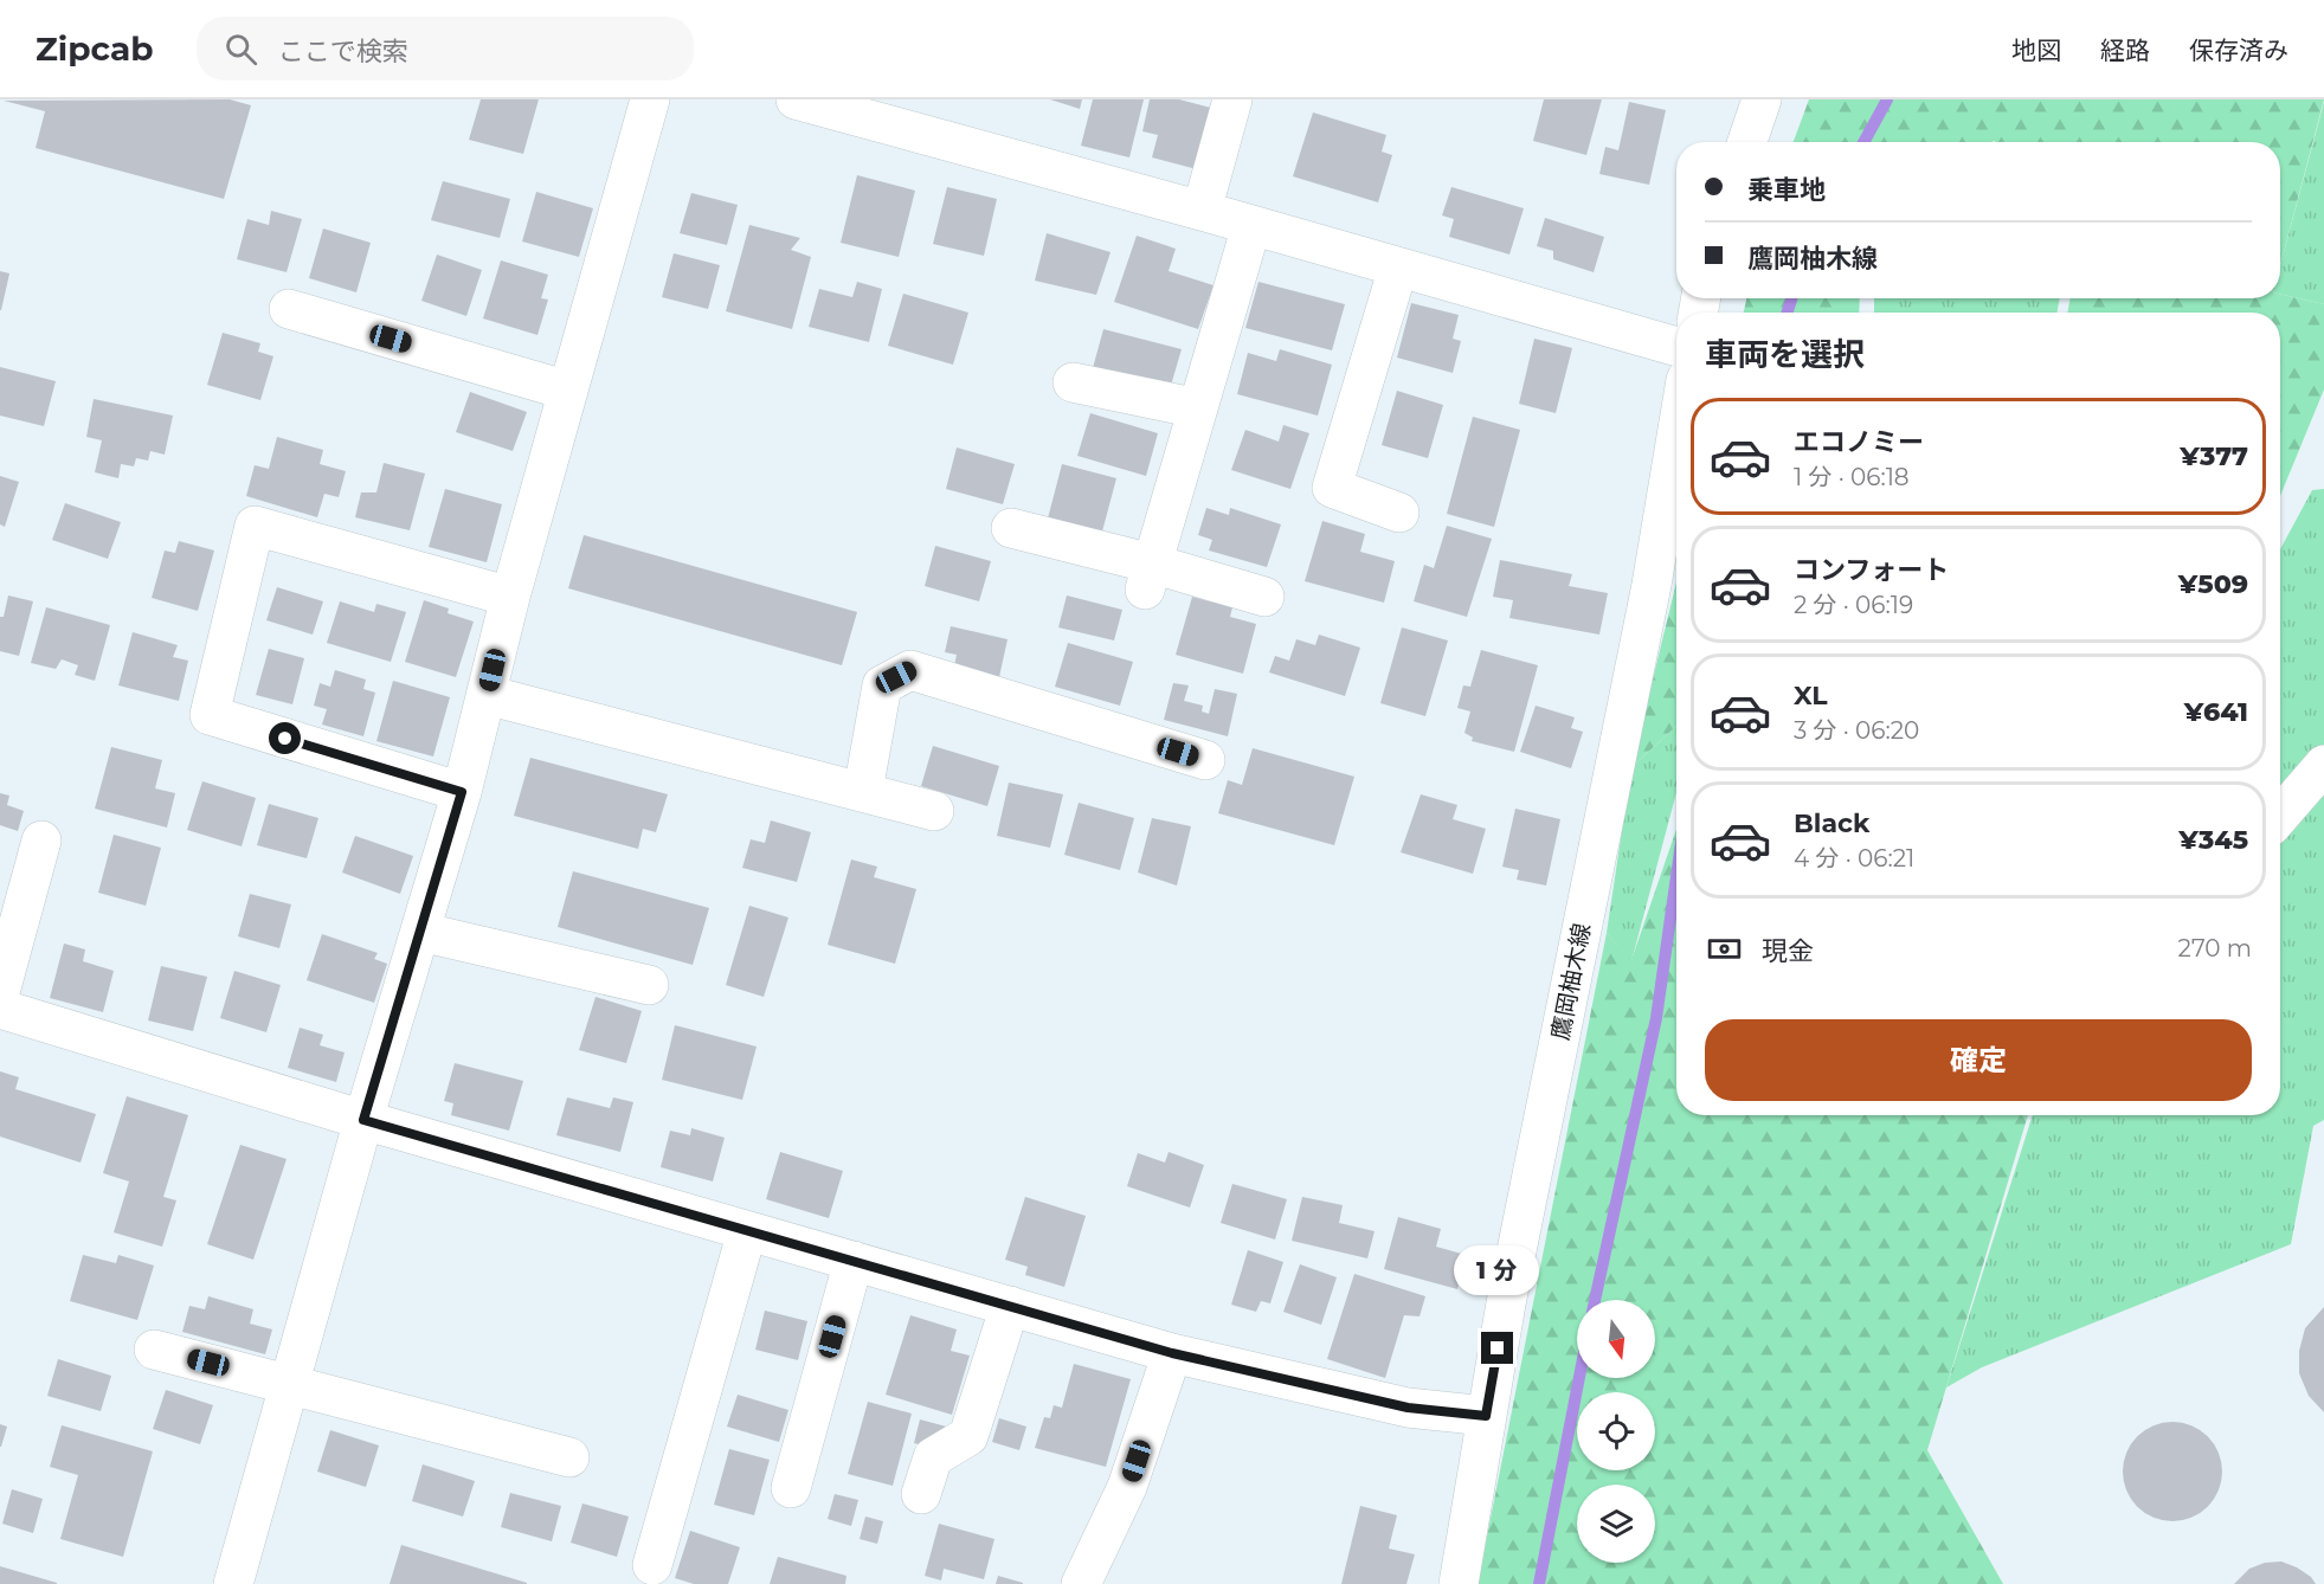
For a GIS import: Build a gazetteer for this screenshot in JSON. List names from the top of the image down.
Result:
{
  "streets": {
    "street": ["鷹岡柚木線"]
  },
  "north": "bottom",
  "page": {
    "header": "Zipcab",
    "search": "ここで検索",
    "nav": ["地図", "経路", "保存済み"],
    "banner": ["乗車地", "鷹岡柚木線"],
    "heading": "車両を選択",
    "list": [
      {
        "name": "エコノミー",
        "note": "1 分 · 06:18",
        "value": "¥377"
      },
      {
        "name": "コンフォート",
        "note": "2 分 · 06:19",
        "value": "¥509"
      },
      {
        "name": "XL",
        "note": "3 分 · 06:20",
        "value": "¥641"
      },
      {
        "name": "Black",
        "note": "4 分 · 06:21",
        "value": "¥345"
      }
    ],
    "pay": ["現金", "270 m"],
    "buttons": "確定",
    "bubble": "1 分"
  }
}
